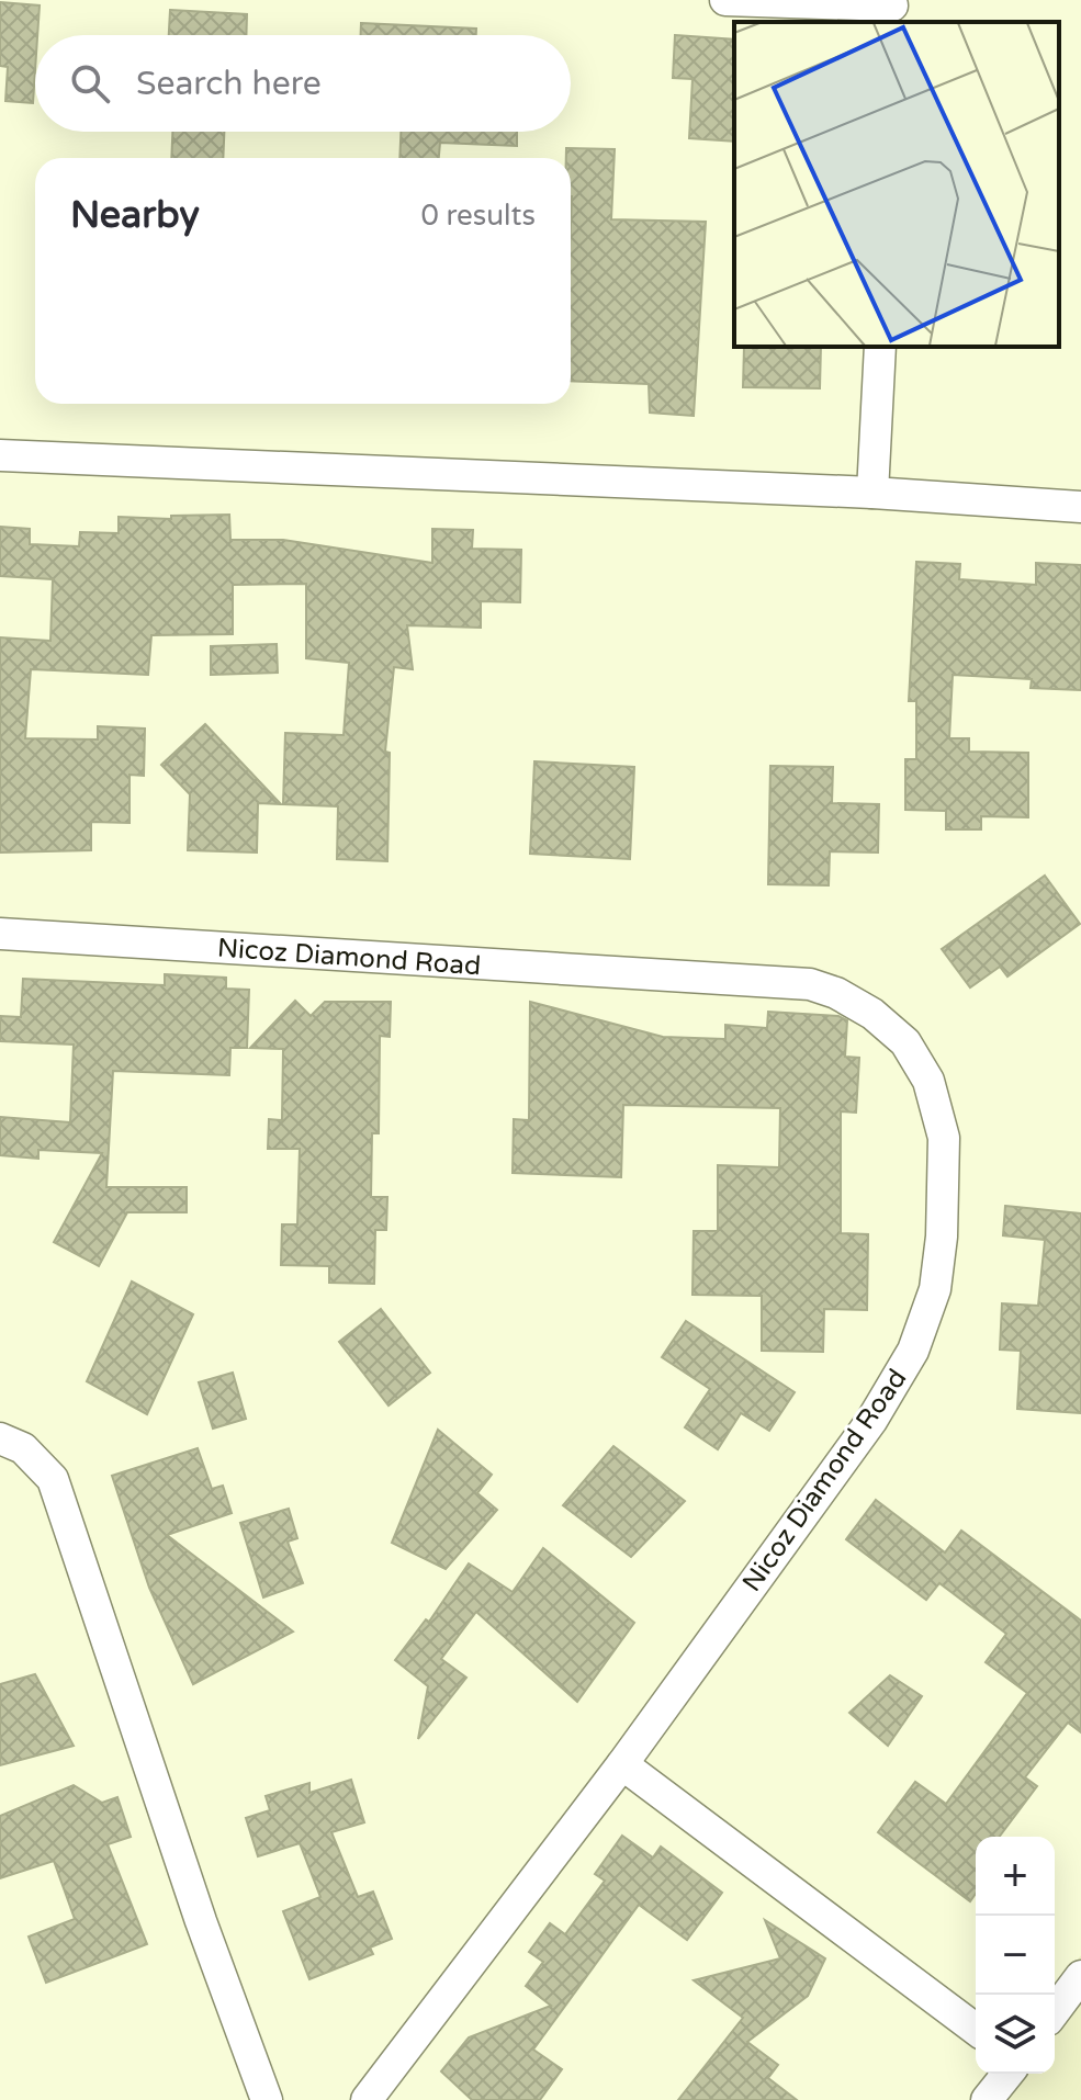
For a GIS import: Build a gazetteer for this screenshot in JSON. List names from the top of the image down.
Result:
{
  "streets": {
    "street": ["Nicoz Diamond Road"]
  },
  "page": {
    "search": "Search here",
    "heading": ["Nearby", "0 results"],
    "map_buttons": ["+", "−"]
  }
}
